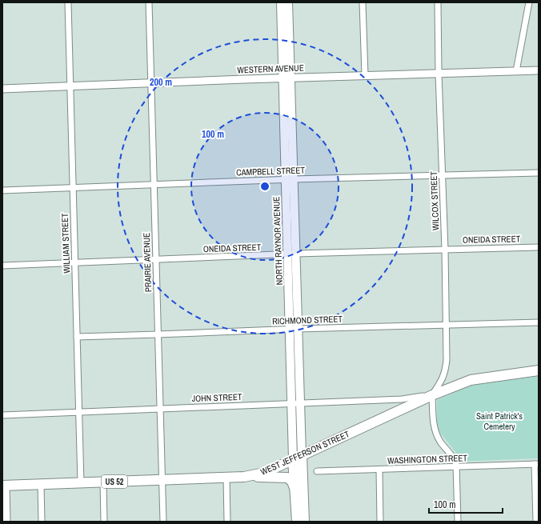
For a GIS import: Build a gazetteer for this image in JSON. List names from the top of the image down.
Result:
{
  "streets": {
    "main road": ["NORTH RAYNOR AVENUE", "WEST JEFFERSON STREET", "US 52"],
    "street": [
      "WESTERN AVENUE",
      "CAMPBELL STREET",
      "WILCOX STREET",
      "ONEIDA STREET",
      "WILLIAM STREET",
      "PRAIRIE AVENUE",
      "RICHMOND STREET",
      "JOHN STREET",
      "WASHINGTON STREET"
    ]
  },
  "crossings": [
    ["WESTERN AVENUE", "WILCOX STREET"],
    ["WESTERN AVENUE", "NORTH RAYNOR AVENUE"],
    ["WESTERN AVENUE", "WILLIAM STREET"],
    ["WESTERN AVENUE", "PRAIRIE AVENUE"],
    ["CAMPBELL STREET", "WILCOX STREET"],
    ["CAMPBELL STREET", "NORTH RAYNOR AVENUE"],
    ["CAMPBELL STREET", "WILLIAM STREET"],
    ["CAMPBELL STREET", "PRAIRIE AVENUE"],
    ["WILCOX STREET", "ONEIDA STREET"],
    ["WILCOX STREET", "RICHMOND STREET"],
    ["WILCOX STREET", "JOHN STREET"],
    ["WILCOX STREET", "WEST JEFFERSON STREET"],
    ["ONEIDA STREET", "NORTH RAYNOR AVENUE"],
    ["ONEIDA STREET", "WILLIAM STREET"],
    ["ONEIDA STREET", "PRAIRIE AVENUE"],
    ["NORTH RAYNOR AVENUE", "RICHMOND STREET"],
    ["NORTH RAYNOR AVENUE", "JOHN STREET"],
    ["NORTH RAYNOR AVENUE", "WEST JEFFERSON STREET"],
    ["WILLIAM STREET", "RICHMOND STREET"],
    ["WILLIAM STREET", "JOHN STREET"],
    ["WILLIAM STREET", "WEST JEFFERSON STREET"],
    ["PRAIRIE AVENUE", "RICHMOND STREET"],
    ["PRAIRIE AVENUE", "JOHN STREET"],
    ["PRAIRIE AVENUE", "WEST JEFFERSON STREET"],
    ["JOHN STREET", "WEST JEFFERSON STREET"],
    ["WEST JEFFERSON STREET", "US 52"]
  ],
  "parks": ["Saint Patrick's Cemetery"],
  "scale_bar": "100 m",
  "rings": ["200 m", "100 m"]
}
